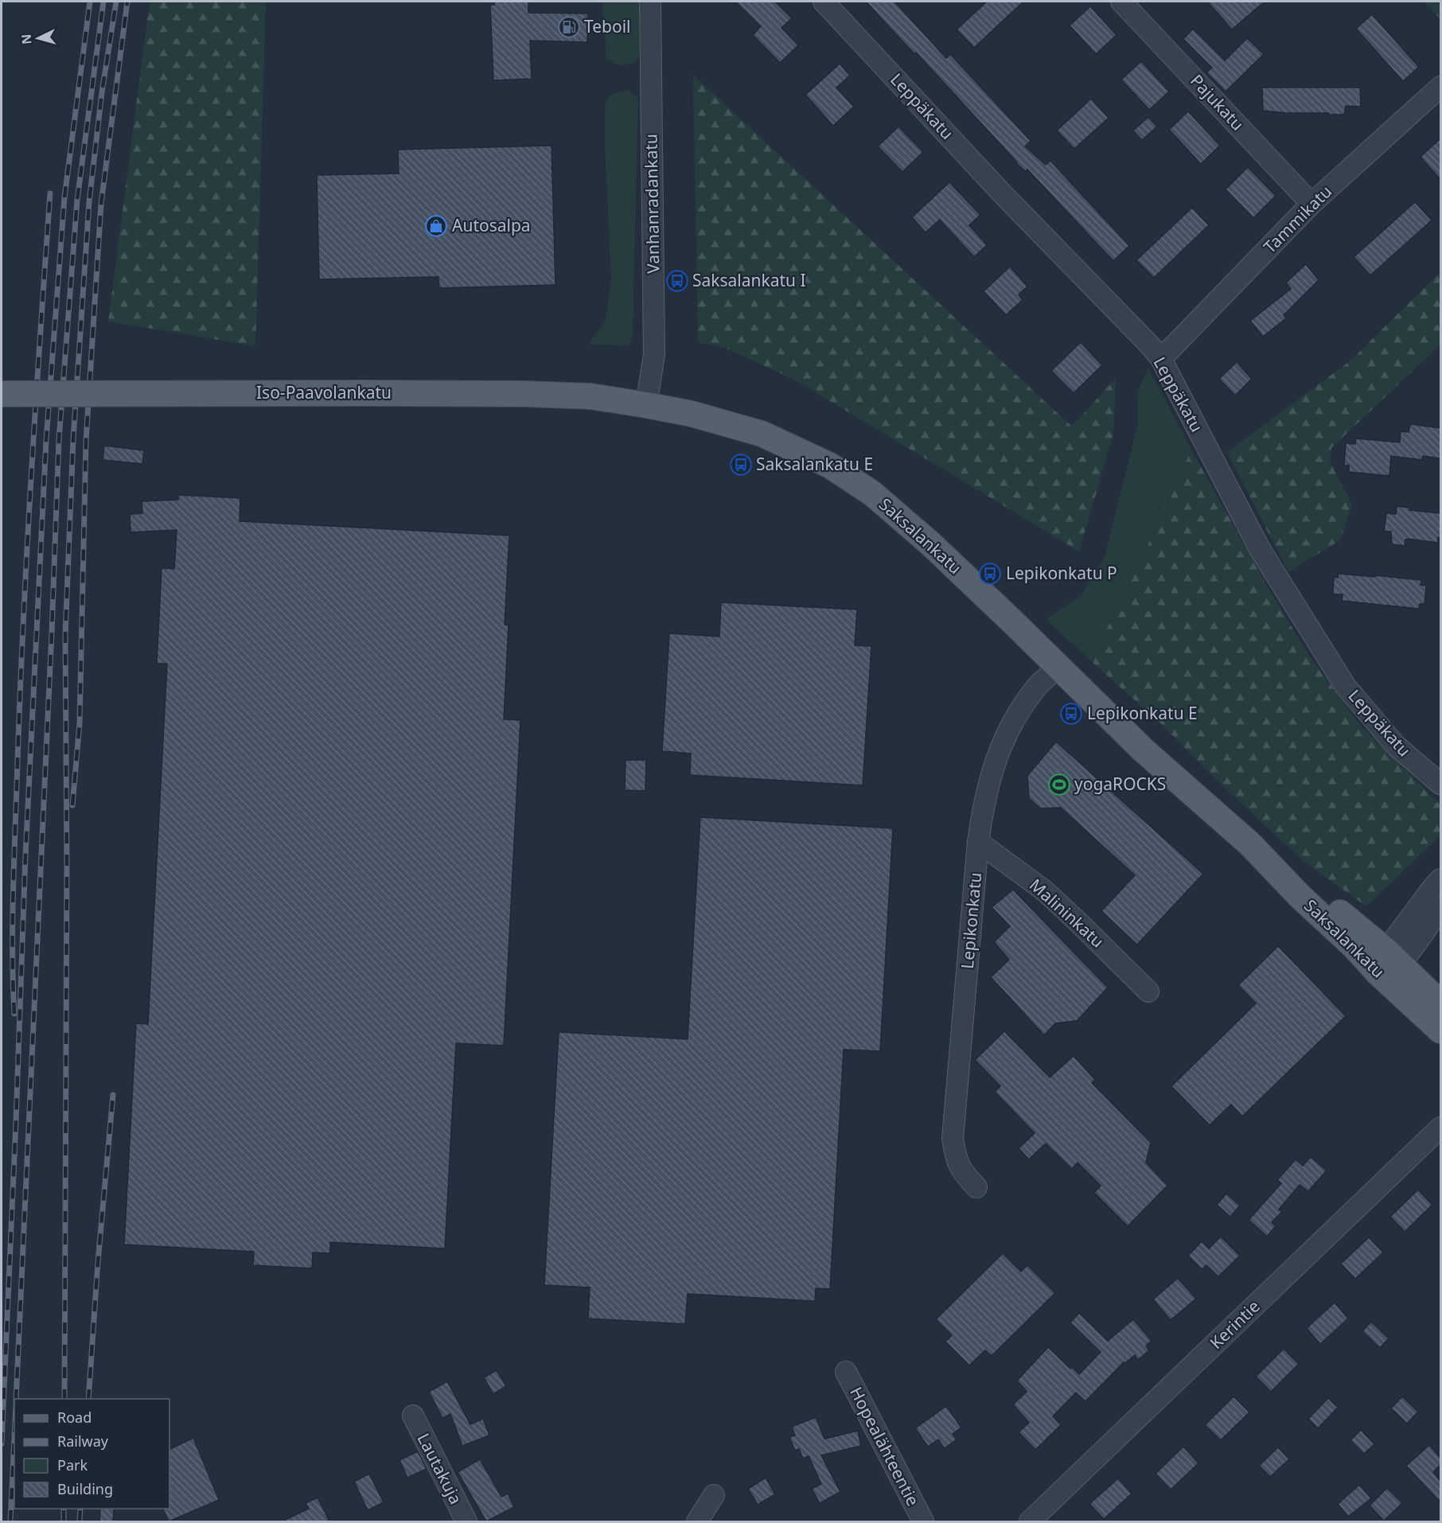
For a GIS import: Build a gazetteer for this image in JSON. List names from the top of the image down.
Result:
{
  "streets": {
    "main road": ["Iso-Paavolankatu", "Saksalankatu"],
    "street": [
      "Pajukatu",
      "Leppäkatu",
      "Vanhanradankatu",
      "Tammikatu",
      "Malininkatu",
      "Lepikonkatu",
      "Kerintie",
      "Hopealähteentie",
      "Lautakuja"
    ]
  },
  "crossings": [
    ["Pajukatu", "Tammikatu"],
    ["Leppäkatu", "Tammikatu"],
    ["Vanhanradankatu", "Iso-Paavolankatu"],
    ["Vanhanradankatu", "Saksalankatu"],
    ["Iso-Paavolankatu", "Saksalankatu"],
    ["Saksalankatu", "Lepikonkatu"],
    ["Malininkatu", "Lepikonkatu"]
  ],
  "places": {
    "fuel station": ["Teboil"],
    "shop": ["Autosalpa"],
    "bus stop": [
      "Saksalankatu I",
      "Saksalankatu E",
      "Lepikonkatu P",
      "Lepikonkatu E"
    ],
    "sports": ["yogaROCKS"]
  },
  "legend": [
    "Road",
    "Railway",
    "Park",
    "Building"
  ],
  "north": "left"
}
